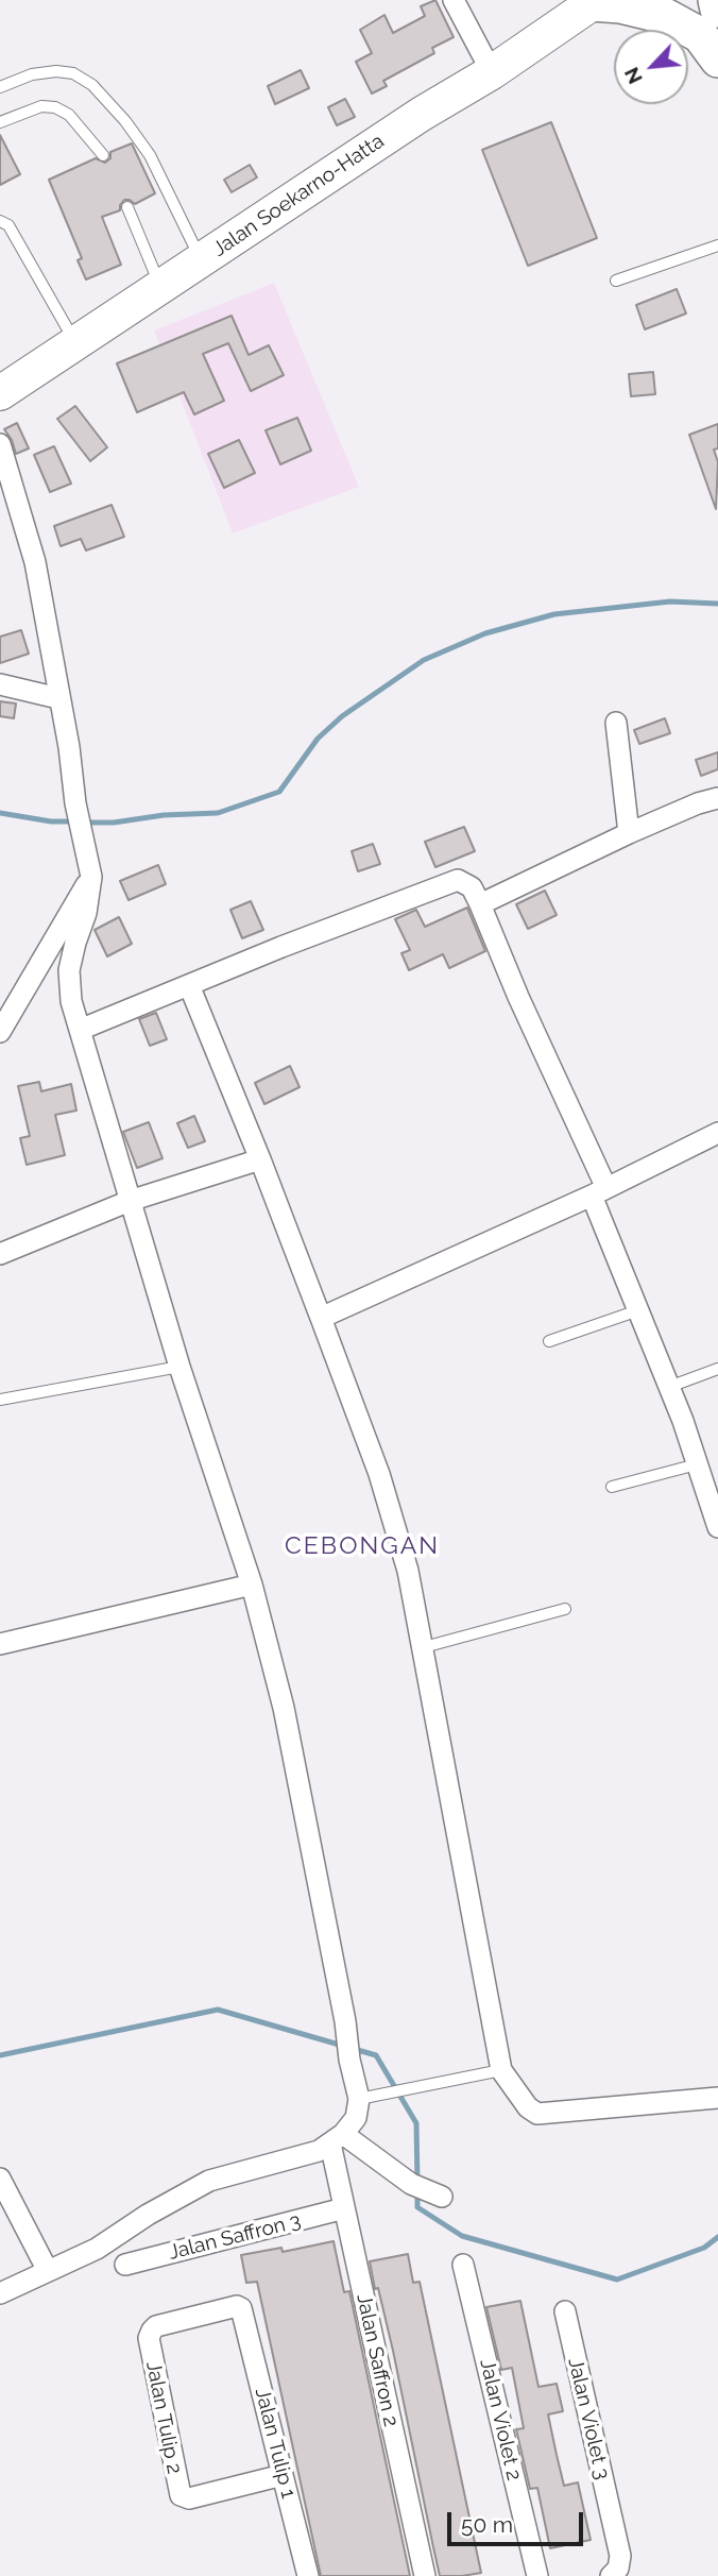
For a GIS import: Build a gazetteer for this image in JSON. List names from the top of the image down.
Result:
{
  "streets": {
    "main road": ["Jalan Soekarno-Hatta"],
    "street": [
      "Jalan Saffron 3",
      "Jalan Saffron 2",
      "Jalan Tulip 2",
      "Jalan Violet 3",
      "Jalan Violet 2",
      "Jalan Tulip 1"
    ]
  },
  "crossings": [
    ["Jalan Saffron 3", "Jalan Saffron 2"],
    ["Jalan Tulip 2", "Jalan Tulip 1"]
  ],
  "districts": ["CEBONGAN"],
  "scale_bar": "50 m",
  "north": "bottom left"
}
